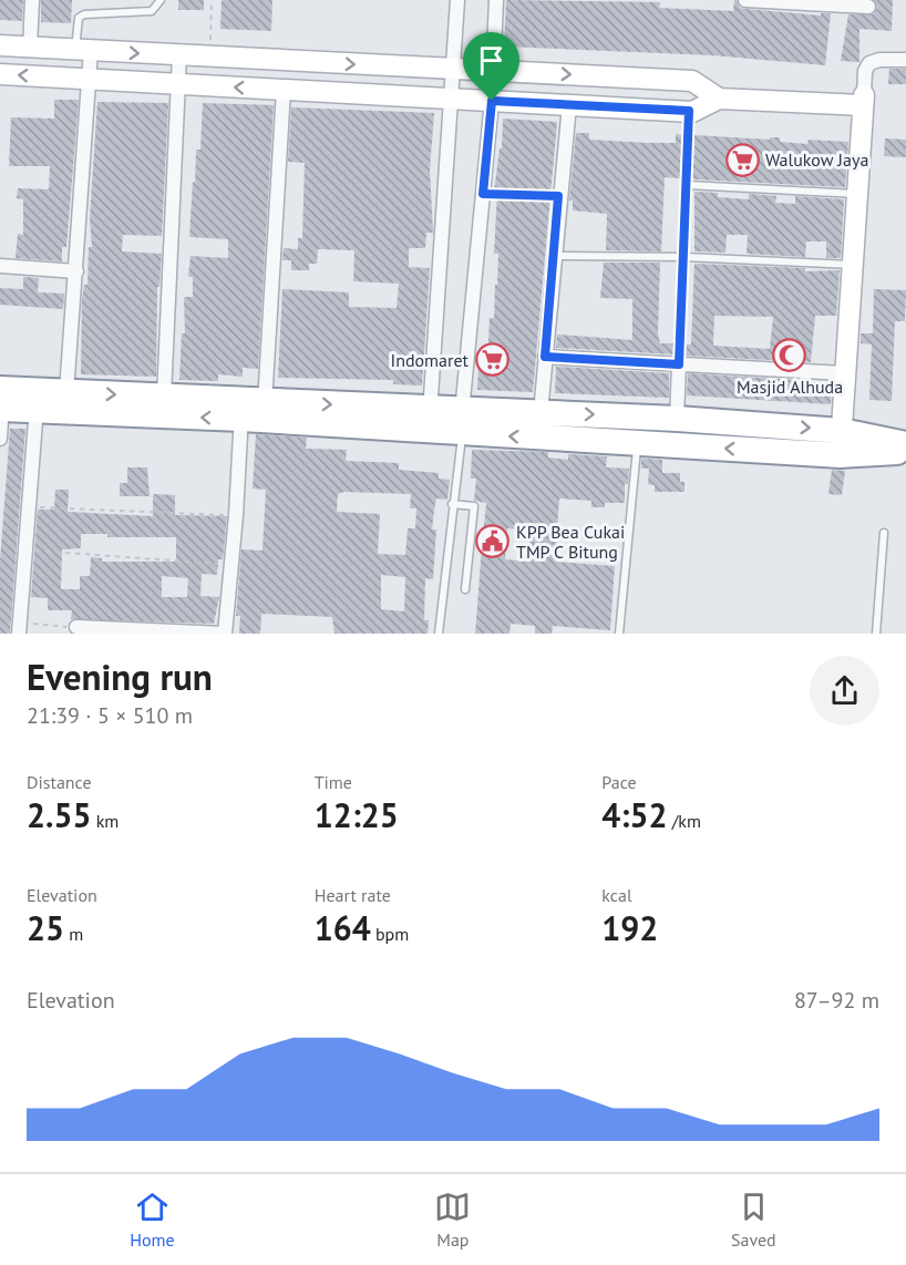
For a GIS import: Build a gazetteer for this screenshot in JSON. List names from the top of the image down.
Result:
{
  "places": {
    "supermarket": ["Walukow Jaya", "Indomaret"],
    "mosque": ["Masjid Alhuda"],
    "public building": ["KPP Bea Cukai TMP C Bitung"]
  },
  "page": {
    "heading": ["Evening run", "21:39 · 5 × 510 m"],
    "stats": [
      ["Distance", "2.55 km"],
      ["Time", "12:25"],
      ["Pace", "4:52 /km"],
      ["Elevation", "25 m"],
      ["Heart rate", "164 bpm"],
      ["kcal", "192"]
    ],
    "chart": ["Elevation", "87–92 m"],
    "tabs": ["Home", "Map", "Saved"]
  }
}
